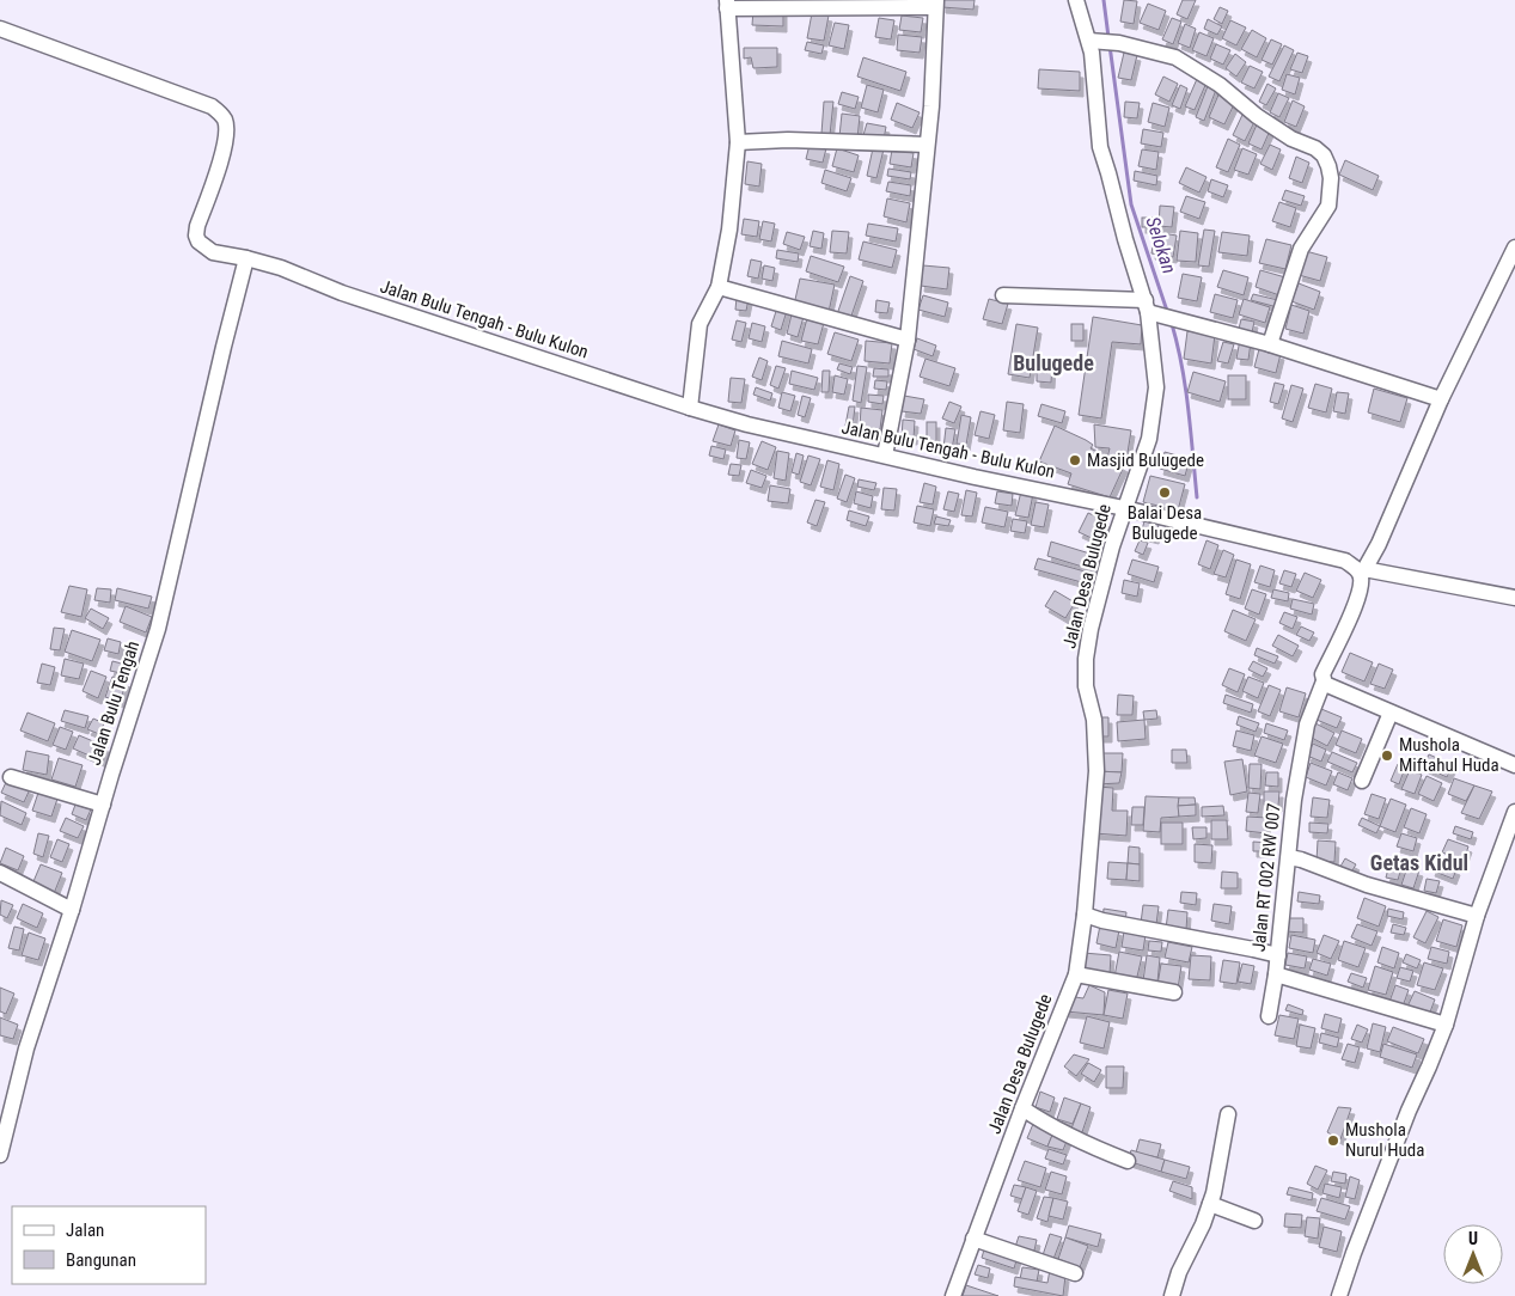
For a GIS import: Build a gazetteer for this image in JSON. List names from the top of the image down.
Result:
{
  "streets": {
    "street": [
      "Jalan Bulu Tengah - Bulu Kulon",
      "Jalan Desa Bulugede",
      "Jalan Bulu Tengah",
      "Jalan RT 002 RW 007"
    ]
  },
  "crossings": [
    ["Jalan Bulu Tengah - Bulu Kulon", "Jalan Desa Bulugede"],
    ["Jalan Bulu Tengah - Bulu Kulon", "Jalan Bulu Tengah"],
    ["Jalan Bulu Tengah - Bulu Kulon", "Jalan RT 002 RW 007"]
  ],
  "districts": ["Bulugede", "Getas Kidul"],
  "water": ["Selokan"],
  "places": [
    "Masjid Bulugede",
    "Balai Desa Bulugede",
    "Mushola Miftahul Huda",
    "Mushola Nurul Huda"
  ],
  "legend": ["Jalan", "Bangunan"],
  "north": "top"
}
